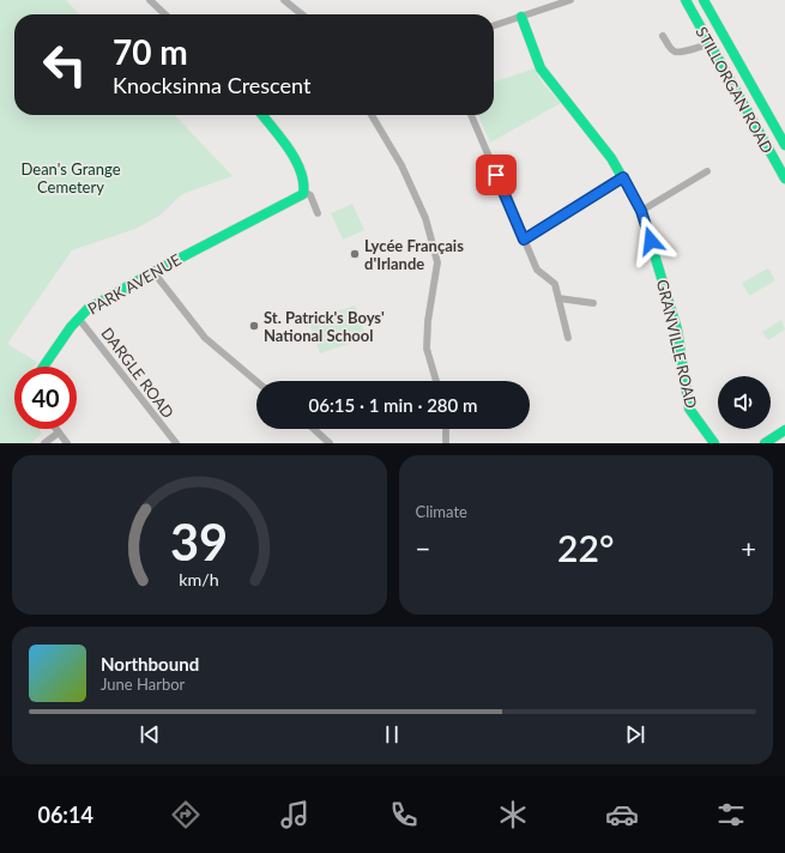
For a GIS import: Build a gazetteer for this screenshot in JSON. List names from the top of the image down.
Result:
{
  "streets": {
    "main road": ["STILLORGAN ROAD", "PARK AVENUE", "GRANVILLE ROAD"],
    "street": ["DARGLE ROAD"]
  },
  "crossings": [
    ["PARK AVENUE", "DARGLE ROAD"]
  ],
  "parks": ["Dean's Grange Cemetery"],
  "places": ["Lycée Français d'Irlande", "St. Patrick's Boys' National School"],
  "page": {
    "turn": ["70 m", "Knocksinna Crescent"],
    "limit": "40",
    "trip": "06:15 · 1 min · 280 m",
    "tile": "Climate",
    "heat": ["−", "22°", "+"],
    "song": ["Northbound", "June Harbor"],
    "tabs": "06:14",
    "gauge": ["39", "km/h"]
  }
}
